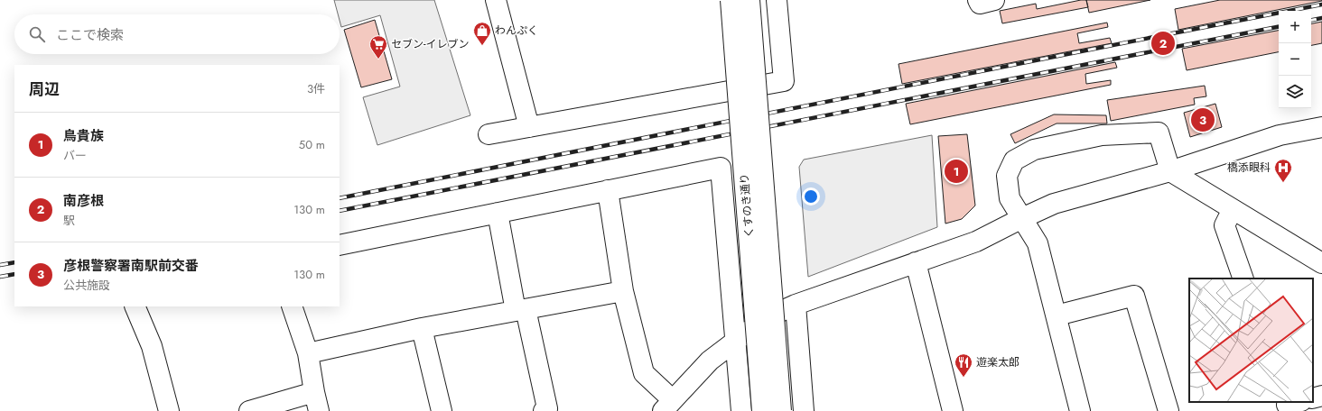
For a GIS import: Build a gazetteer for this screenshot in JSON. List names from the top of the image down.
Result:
{
  "streets": {
    "street": ["くすのき通り"]
  },
  "places": {
    "shop": ["わんぷく"],
    "supermarket": ["セブン-イレブン"],
    "hospital": ["橋添眼科"],
    "restaurant": ["遊楽太郎"]
  },
  "page": {
    "map_buttons": ["+", "−"],
    "search": "ここで検索",
    "pins": ["2", "3", "1"],
    "heading": ["周辺", "3件"],
    "list": [
      {
        "mark": "1",
        "name": "鳥貴族",
        "note": "バー",
        "value": "50 m"
      },
      {
        "mark": "2",
        "name": "南彦根",
        "note": "駅",
        "value": "130 m"
      },
      {
        "mark": "3",
        "name": "彦根警察署南駅前交番",
        "note": "公共施設",
        "value": "130 m"
      }
    ]
  }
}
